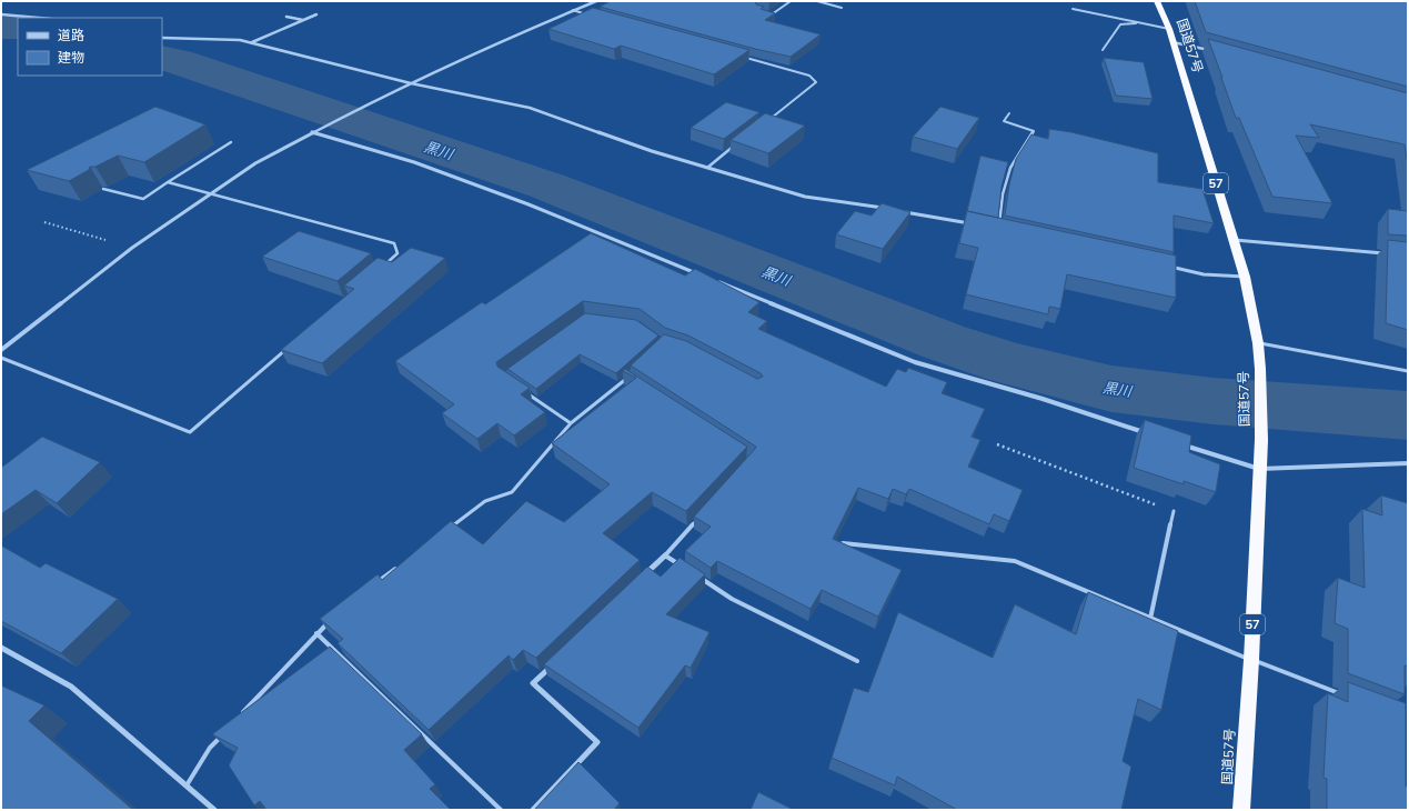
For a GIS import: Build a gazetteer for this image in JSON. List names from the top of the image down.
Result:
{
  "streets": {
    "highway": ["国道57号", "57"]
  },
  "water": ["黒川"],
  "legend": ["道路", "建物"]
}
